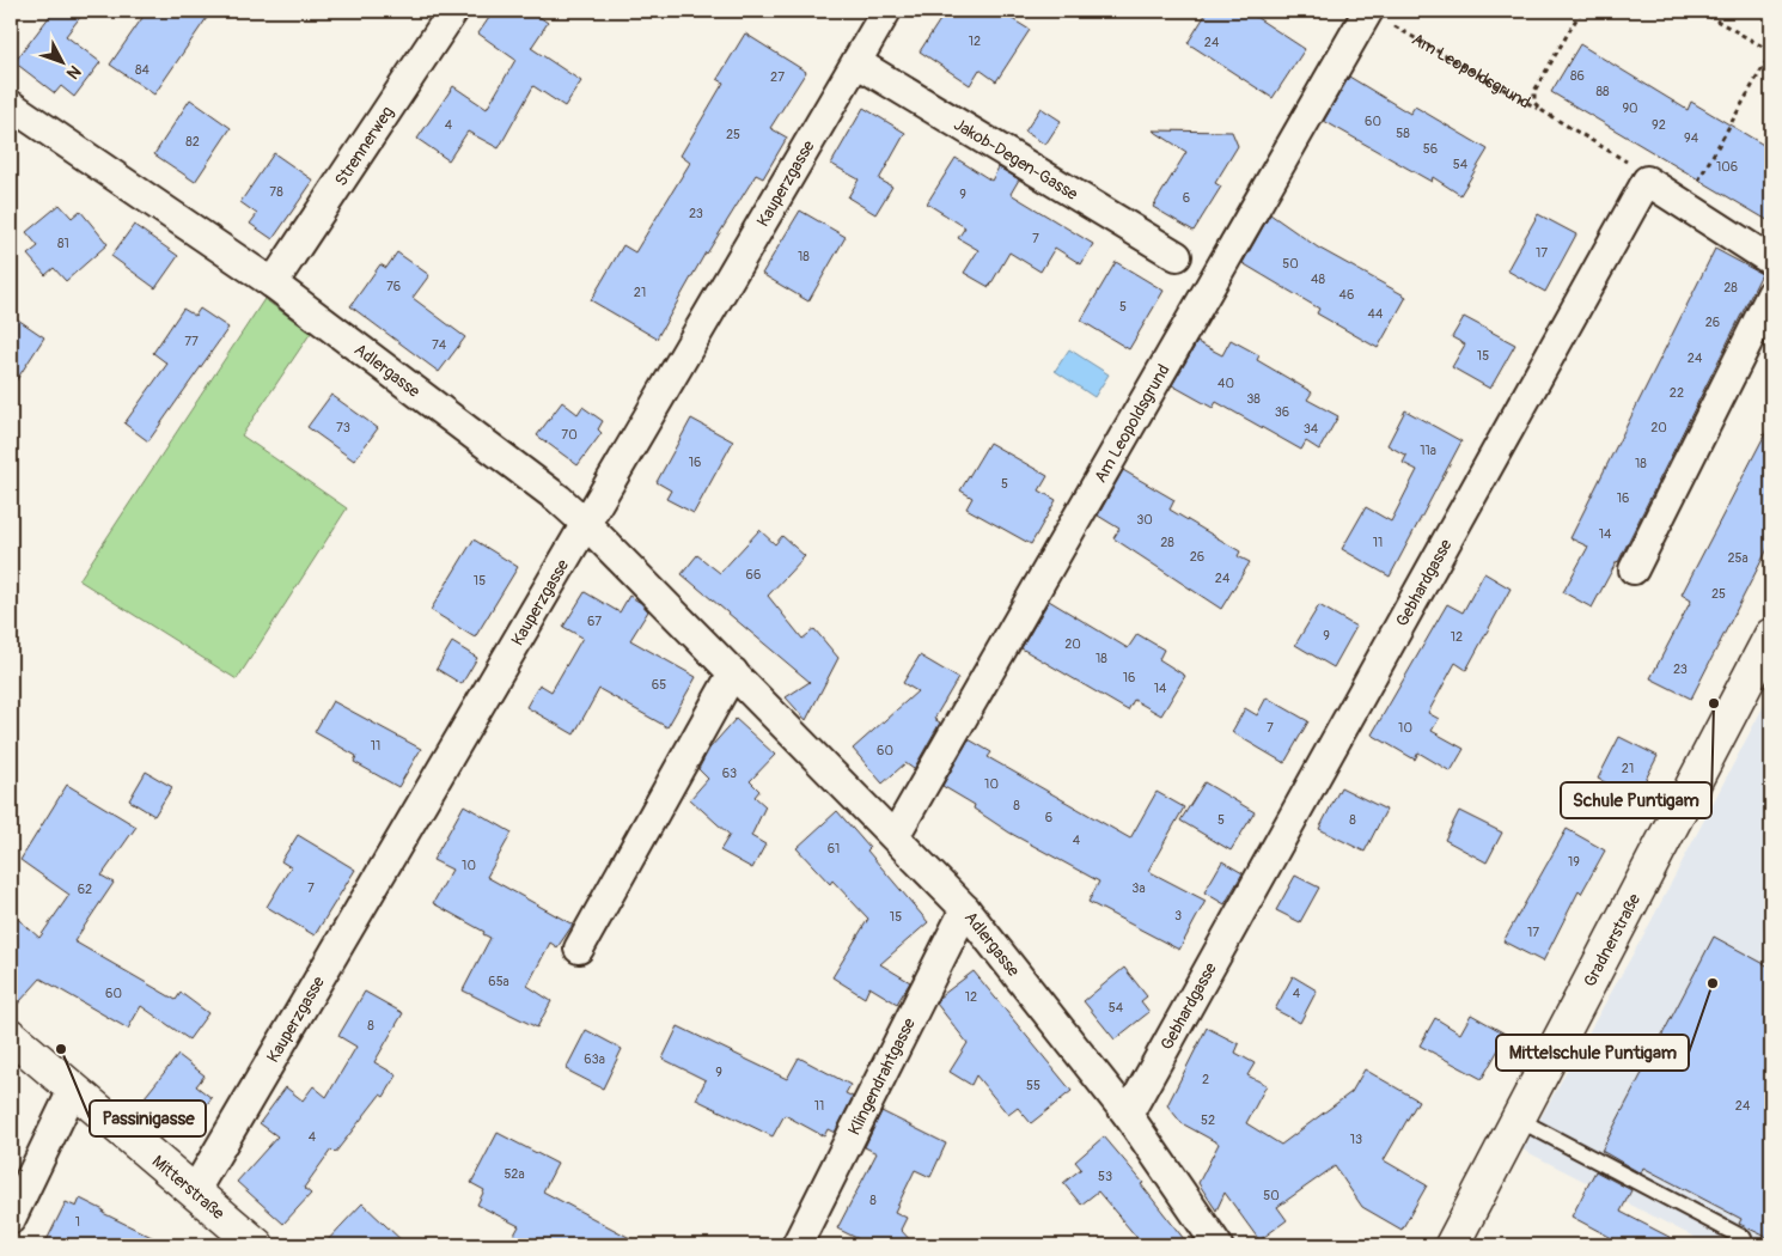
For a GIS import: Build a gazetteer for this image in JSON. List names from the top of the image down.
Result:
{
  "streets": {
    "main road": ["Gradnerstraße", "Mitterstraße"],
    "street": [
      "Am Leopoldsgrund",
      "Strennerweg",
      "Jakob-Degen-Gasse",
      "Kauperzgasse",
      "Adlergasse",
      "Gebhardgasse",
      "Klingendrahtgasse"
    ]
  },
  "crossings": [
    ["Am Leopoldsgrund", "Adlergasse"],
    ["Am Leopoldsgrund", "Gebhardgasse"],
    ["Strennerweg", "Adlergasse"],
    ["Jakob-Degen-Gasse", "Kauperzgasse"],
    ["Kauperzgasse", "Adlergasse"],
    ["Kauperzgasse", "Mitterstraße"],
    ["Adlergasse", "Gebhardgasse"],
    ["Adlergasse", "Klingendrahtgasse"]
  ],
  "places": ["Schule Puntigam", "Mittelschule Puntigam", "Passinigasse"],
  "house_numbers": [
    "12",
    "24",
    "84",
    "86",
    "27",
    "88",
    "90",
    "60",
    "4",
    "92",
    "58",
    "25",
    "94",
    "82",
    "56",
    "54",
    "106",
    "78",
    "9",
    "6",
    "23",
    "7",
    "81",
    "17",
    "18",
    "50",
    "48",
    "76",
    "28",
    "21",
    "46",
    "5",
    "44",
    "26",
    "77",
    "74",
    "15",
    "24",
    "40",
    "22",
    "38",
    "36",
    "73",
    "20",
    "34",
    "70",
    "11a",
    "16",
    "18",
    "5",
    "16",
    "30",
    "14",
    "28",
    "11",
    "26",
    "25a",
    "66",
    "24",
    "15",
    "25",
    "67",
    "9",
    "12",
    "20",
    "18",
    "23",
    "16",
    "65",
    "14",
    "7",
    "10",
    "11",
    "60",
    "21",
    "63",
    "10",
    "8",
    "6",
    "5",
    "8",
    "4",
    "61",
    "19",
    "10",
    "7",
    "3a",
    "62",
    "3",
    "15",
    "17",
    "65a",
    "60",
    "4",
    "12",
    "54",
    "8",
    "63a",
    "9",
    "2",
    "55",
    "11",
    "24",
    "52",
    "4",
    "13",
    "52a",
    "53",
    "50",
    "8",
    "1"
  ],
  "north": "bottom right"
}
